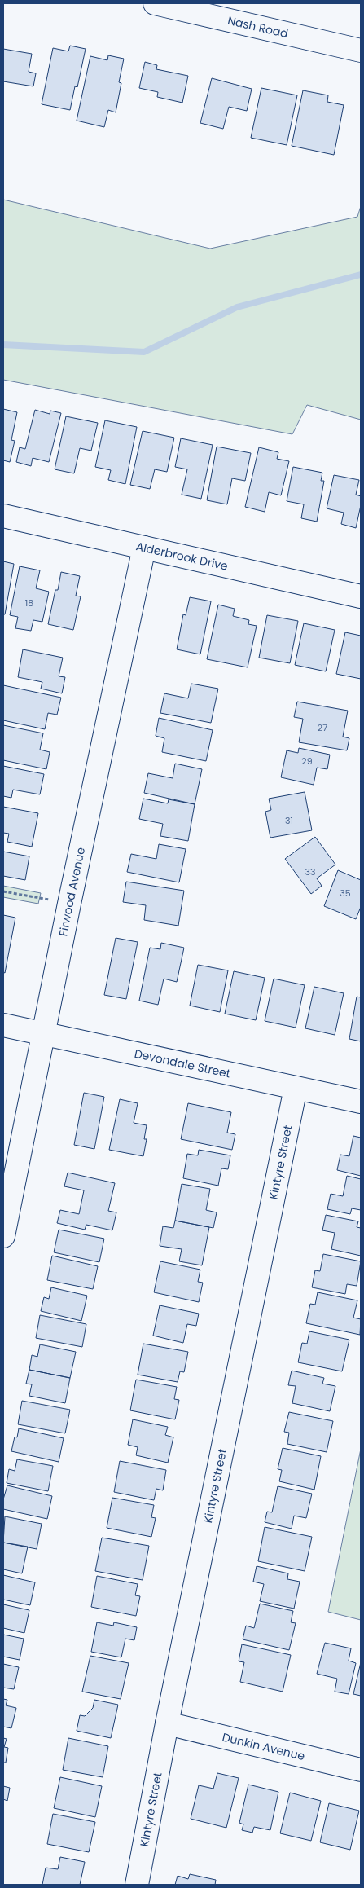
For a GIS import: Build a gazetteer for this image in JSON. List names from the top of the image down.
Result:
{
  "streets": {
    "street": [
      "Nash Road",
      "Alderbrook Drive",
      "Firwood Avenue",
      "Devondale Street",
      "Kintyre Street",
      "Dunkin Avenue"
    ]
  },
  "crossings": [
    ["Alderbrook Drive", "Firwood Avenue"],
    ["Firwood Avenue", "Devondale Street"],
    ["Devondale Street", "Kintyre Street"],
    ["Kintyre Street", "Dunkin Avenue"]
  ],
  "house_numbers": [
    "18",
    "27",
    "29",
    "31",
    "33",
    "35"
  ]
}
